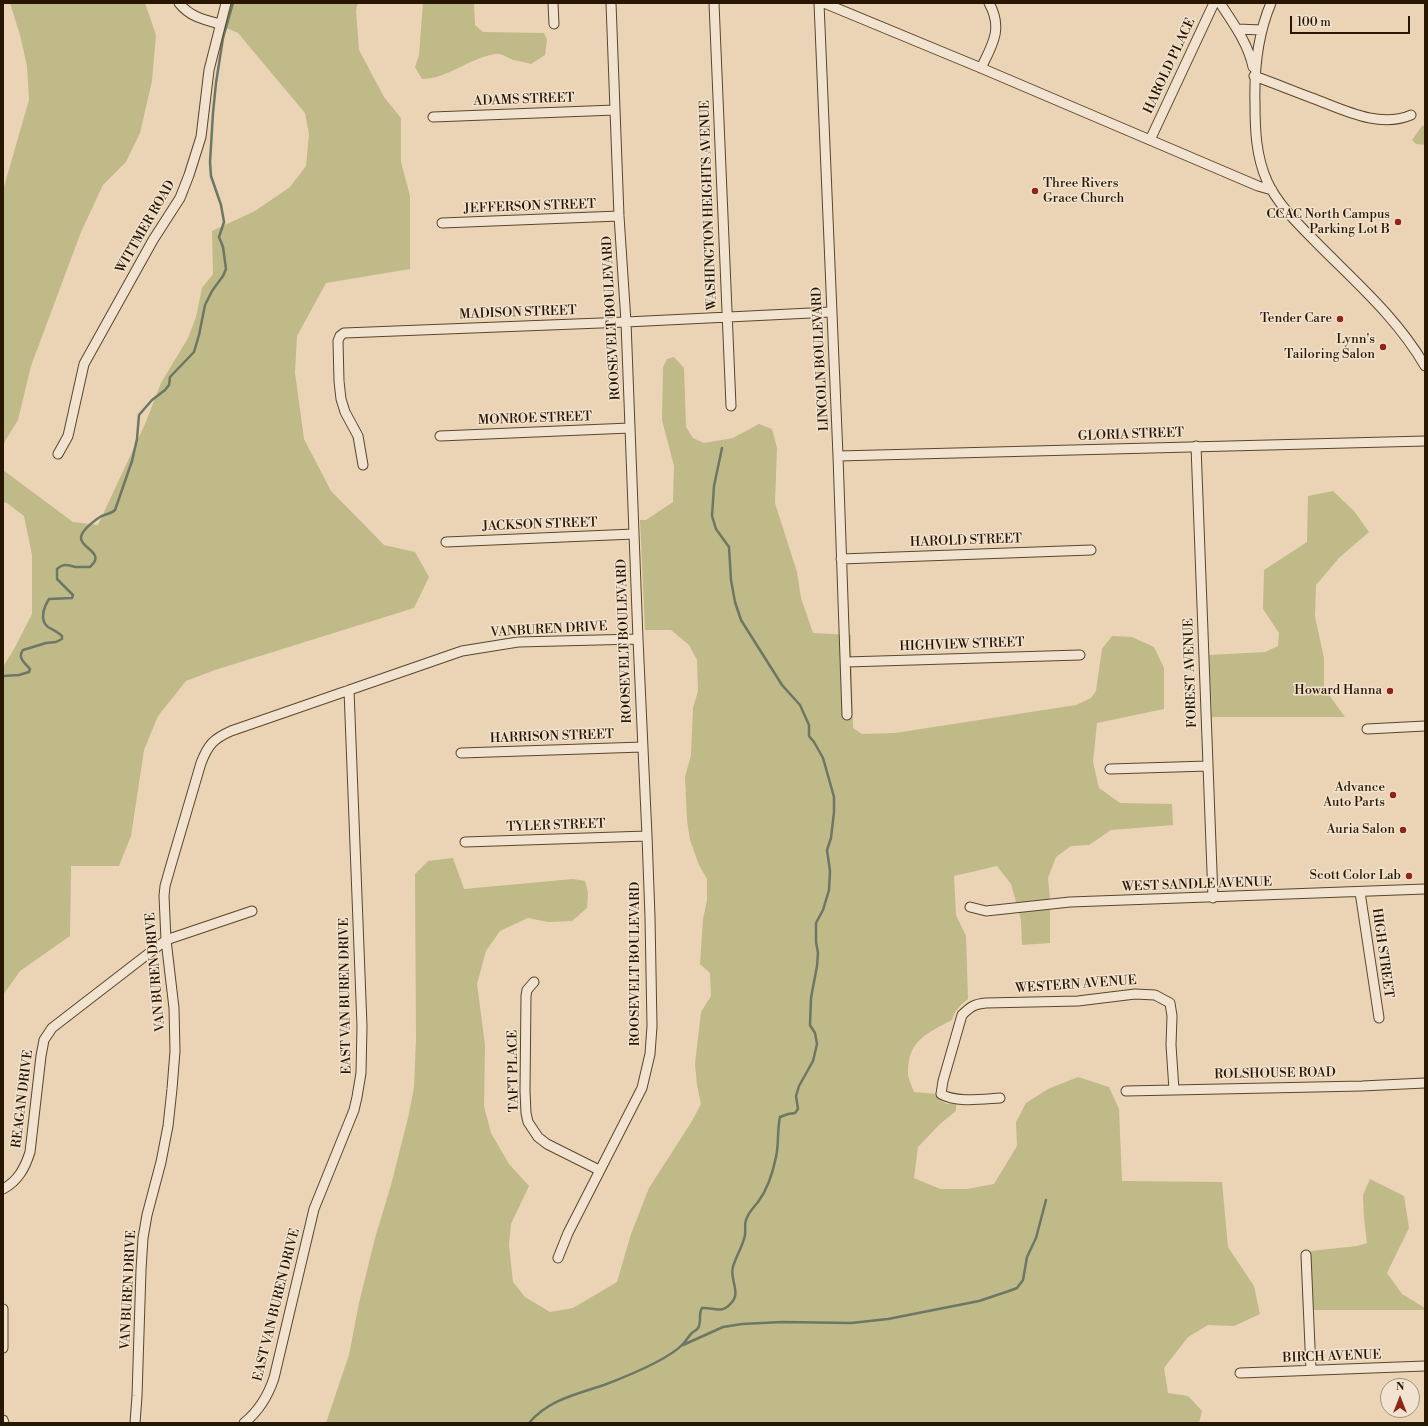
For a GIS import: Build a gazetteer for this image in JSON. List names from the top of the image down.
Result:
{
  "streets": {
    "street": [
      "HAROLD PLACE",
      "ADAMS STREET",
      "WASHINGTON HEIGHTS AVENUE",
      "JEFFERSON STREET",
      "WITTMER ROAD",
      "MADISON STREET",
      "ROOSEVELT BOULEVARD",
      "LINCOLN BOULEVARD",
      "MONROE STREET",
      "GLORIA STREET",
      "JACKSON STREET",
      "HAROLD STREET",
      "VANBUREN DRIVE",
      "HIGHVIEW STREET",
      "FOREST AVENUE",
      "HARRISON STREET",
      "TYLER STREET",
      "WEST SANDLE AVENUE",
      "HIGH STREET",
      "VAN BUREN DRIVE",
      "WESTERN AVENUE",
      "EAST VAN BUREN DRIVE",
      "TAFT PLACE",
      "ROLSHOUSE ROAD",
      "REAGAN DRIVE",
      "BIRCH AVENUE"
    ]
  },
  "crossings": [
    ["ADAMS STREET", "ROOSEVELT BOULEVARD"],
    ["WASHINGTON HEIGHTS AVENUE", "MADISON STREET"],
    ["JEFFERSON STREET", "ROOSEVELT BOULEVARD"],
    ["MADISON STREET", "ROOSEVELT BOULEVARD"],
    ["MADISON STREET", "LINCOLN BOULEVARD"],
    ["ROOSEVELT BOULEVARD", "MONROE STREET"],
    ["ROOSEVELT BOULEVARD", "JACKSON STREET"],
    ["ROOSEVELT BOULEVARD", "VANBUREN DRIVE"],
    ["ROOSEVELT BOULEVARD", "HARRISON STREET"],
    ["ROOSEVELT BOULEVARD", "TYLER STREET"],
    ["ROOSEVELT BOULEVARD", "TAFT PLACE"],
    ["LINCOLN BOULEVARD", "GLORIA STREET"],
    ["LINCOLN BOULEVARD", "HAROLD STREET"],
    ["LINCOLN BOULEVARD", "HIGHVIEW STREET"],
    ["GLORIA STREET", "FOREST AVENUE"],
    ["VANBUREN DRIVE", "VAN BUREN DRIVE"],
    ["VANBUREN DRIVE", "EAST VAN BUREN DRIVE"],
    ["FOREST AVENUE", "WEST SANDLE AVENUE"],
    ["WEST SANDLE AVENUE", "HIGH STREET"],
    ["VAN BUREN DRIVE", "EAST VAN BUREN DRIVE"],
    ["VAN BUREN DRIVE", "REAGAN DRIVE"],
    ["WESTERN AVENUE", "ROLSHOUSE ROAD"]
  ],
  "places": [
    "Three Rivers Grace Church",
    "CCAC North Campus Parking Lot B",
    "Tender Care",
    "Lynn's Tailoring Salon",
    "Howard Hanna",
    "Advance Auto Parts",
    "Auria Salon",
    "Scott Color Lab"
  ],
  "scale_bar": "100 m",
  "north": "top"
}
